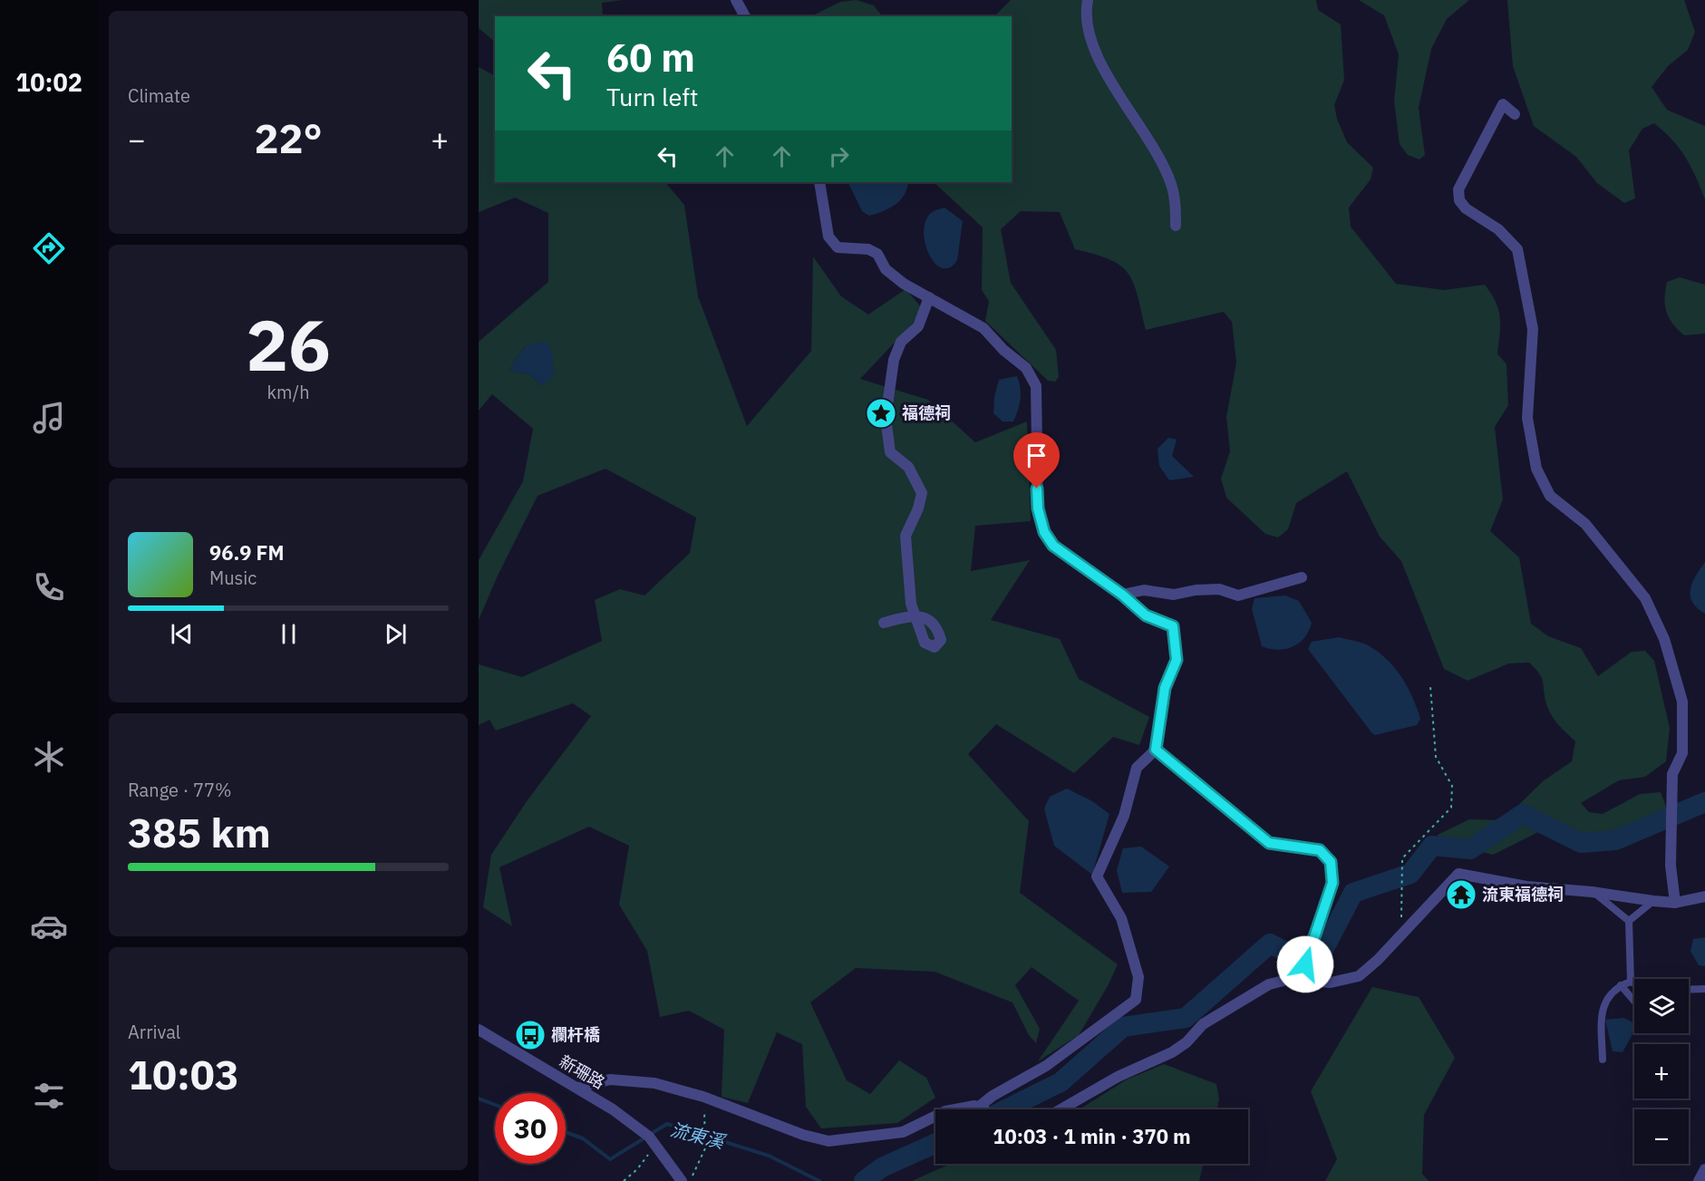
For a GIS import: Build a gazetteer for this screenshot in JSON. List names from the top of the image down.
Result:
{
  "streets": {
    "street": ["新珊路"]
  },
  "water": ["流東溪"],
  "places": {
    "place": ["福德祠"],
    "temple": ["流東福德祠"],
    "bus stop": ["欄杆橋"]
  },
  "page": {
    "tabs": "10:02",
    "tile": [
      "Climate",
      ["26", "km/h"],
      ["Range · 77%", "385 km"],
      ["Arrival", "10:03"]
    ],
    "turn": ["60 m", "Turn left"],
    "heat": ["−", "22°", "+"],
    "song": ["96.9 FM", "Music"],
    "map_buttons": ["+", "−"],
    "limit": "30",
    "trip": "10:03 · 1 min · 370 m"
  }
}
